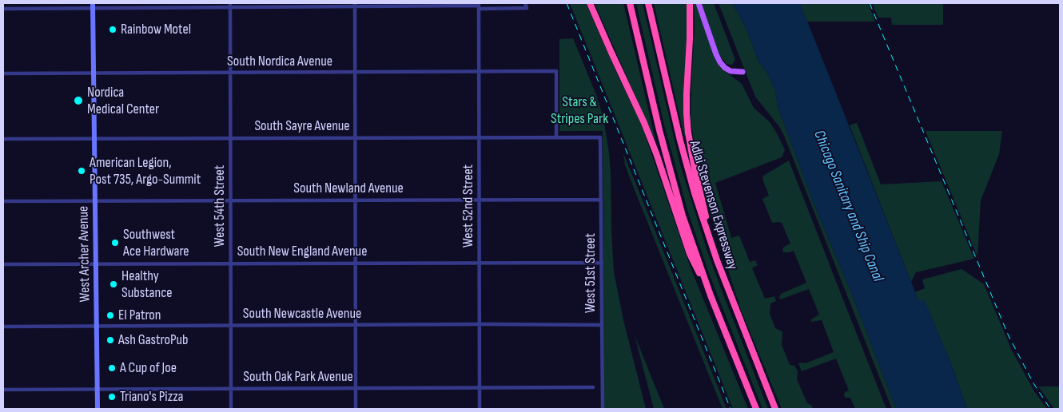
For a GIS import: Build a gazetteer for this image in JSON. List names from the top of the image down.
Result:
{
  "streets": {
    "highway": ["Adlai Stevenson Expressway"],
    "main road": ["West Archer Avenue"],
    "street": [
      "South Nordica Avenue",
      "South Sayre Avenue",
      "South Newland Avenue",
      "West 54th Street",
      "West 52nd Street",
      "South New England Avenue",
      "West 51st Street",
      "South Newcastle Avenue",
      "South Oak Park Avenue"
    ]
  },
  "crossings": [
    ["South Nordica Avenue", "South Sayre Avenue"],
    ["South Nordica Avenue", "West 54th Street"],
    ["South Nordica Avenue", "West 52nd Street"],
    ["South Nordica Avenue", "West Archer Avenue"],
    ["South Sayre Avenue", "West 54th Street"],
    ["South Sayre Avenue", "West 52nd Street"],
    ["South Sayre Avenue", "West Archer Avenue"],
    ["South Sayre Avenue", "West 51st Street"],
    ["South Newland Avenue", "West 54th Street"],
    ["South Newland Avenue", "West 52nd Street"],
    ["South Newland Avenue", "West Archer Avenue"],
    ["South Newland Avenue", "West 51st Street"],
    ["West 54th Street", "South New England Avenue"],
    ["West 54th Street", "South Newcastle Avenue"],
    ["West 54th Street", "South Oak Park Avenue"],
    ["West 52nd Street", "South New England Avenue"],
    ["West 52nd Street", "South Newcastle Avenue"],
    ["West 52nd Street", "South Oak Park Avenue"],
    ["South New England Avenue", "West Archer Avenue"],
    ["South New England Avenue", "West 51st Street"],
    ["West Archer Avenue", "South Newcastle Avenue"],
    ["West Archer Avenue", "South Oak Park Avenue"],
    ["West 51st Street", "South Newcastle Avenue"]
  ],
  "water": ["Chicago Sanitary and Ship Canal"],
  "parks": ["Stars & Stripes Park"],
  "places": [
    "Rainbow Motel",
    "Nordica Medical Center",
    "American Legion, Post 735, Argo-Summit",
    "Southwest Ace Hardware",
    "Healthy Substance",
    "El Patron",
    "Ash GastroPub",
    "A Cup of Joe",
    "Triano's Pizza"
  ]
}
